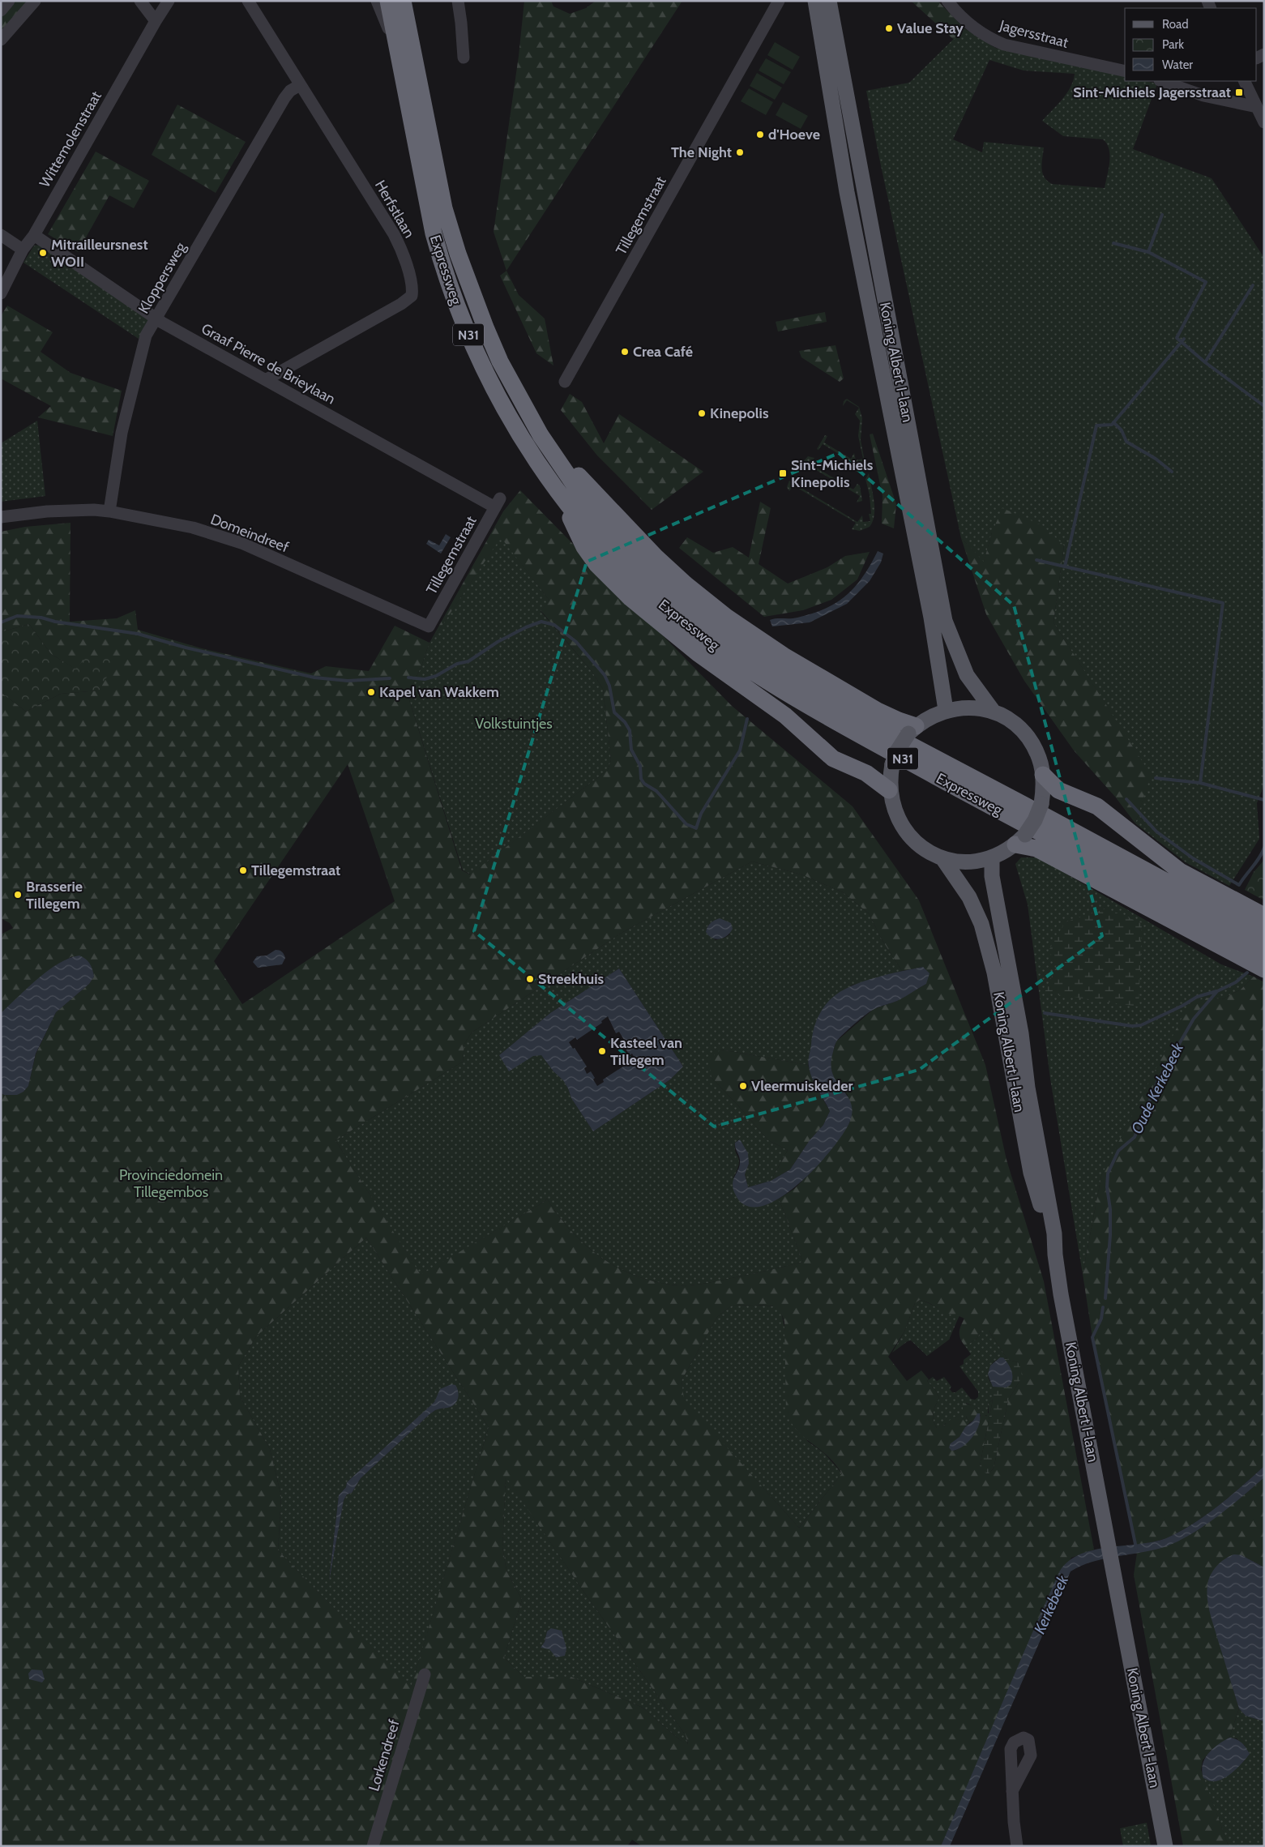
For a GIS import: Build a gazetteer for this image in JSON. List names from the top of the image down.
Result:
{
  "streets": {
    "highway": ["Expressweg", "N31"],
    "main road": ["Koning Albert I-laan"],
    "street": [
      "Jagersstraat",
      "Wittemolenstraat",
      "Herfstlaan",
      "Tillegemstraat",
      "Kloppersweg",
      "Graaf Pierre de Brieylaan",
      "Domeindreef",
      "Lorkendreef"
    ]
  },
  "crossings": [
    ["Wittemolenstraat", "Graaf Pierre de Brieylaan"],
    ["Herfstlaan", "Kloppersweg"],
    ["Herfstlaan", "Graaf Pierre de Brieylaan"],
    ["Tillegemstraat", "Graaf Pierre de Brieylaan"],
    ["Tillegemstraat", "Domeindreef"],
    ["Expressweg", "N31"],
    ["Kloppersweg", "Graaf Pierre de Brieylaan"],
    ["Kloppersweg", "Domeindreef"],
    ["N31", "Koning Albert I-laan"]
  ],
  "water": ["Oude Kerkebeek", "Kerkebeek"],
  "parks": ["Volkstuintjes", "Provinciedomein Tillegembos"],
  "places": {
    "other": [
      "Value Stay",
      "d'Hoeve",
      "The Night",
      "Mitrailleursnest WOII",
      "Crea Café",
      "Kinepolis",
      "Kapel van Wakkem",
      "Tillegemstraat",
      "Brasserie Tillegem",
      "Streekhuis",
      "Kasteel van Tillegem",
      "Vleermuiskelder"
    ],
    "transit": ["Sint-Michiels Jagersstraat", "Sint-Michiels Kinepolis"]
  },
  "legend": ["Road", "Park", "Water"]
}
